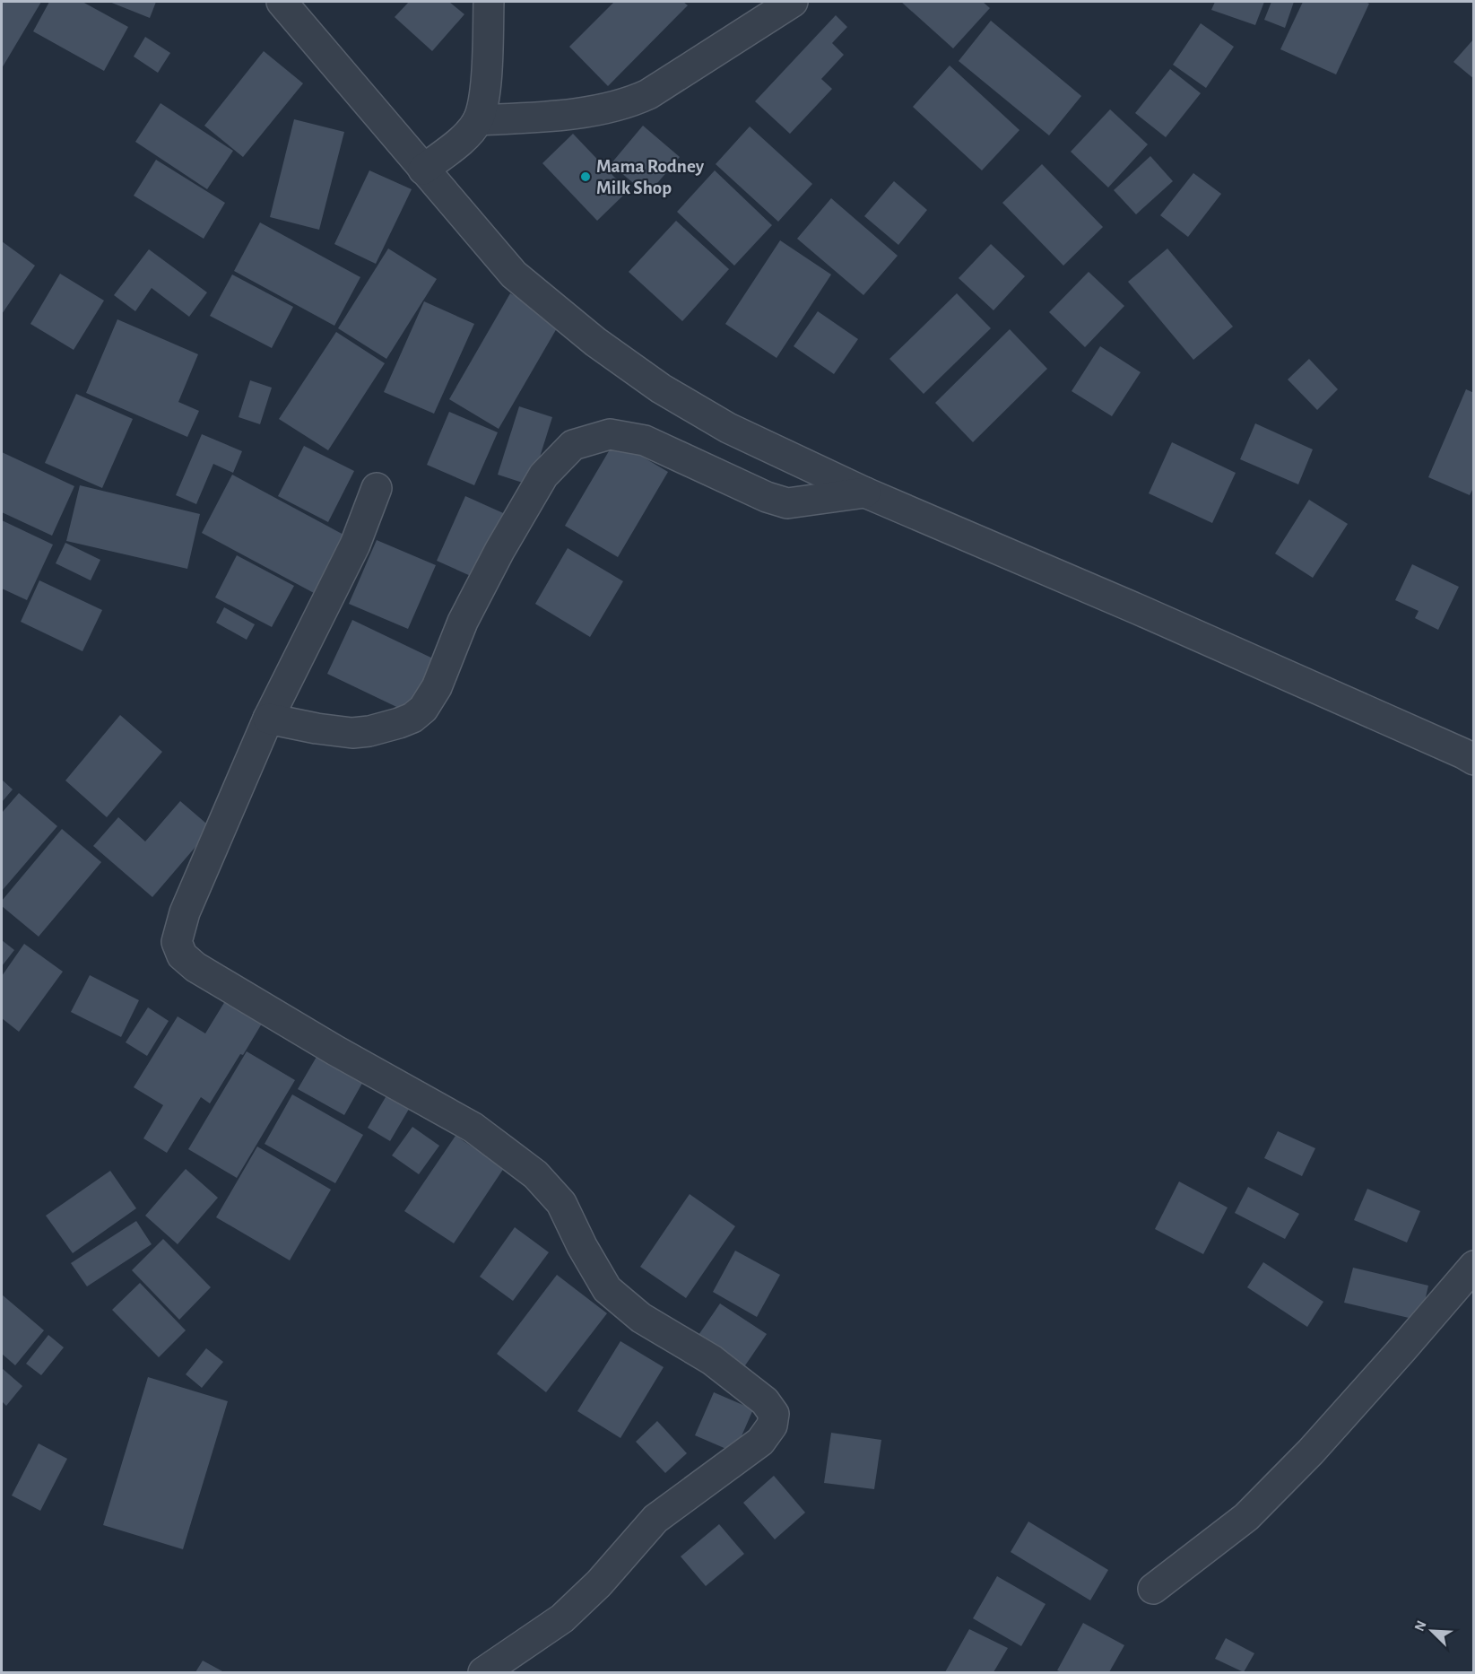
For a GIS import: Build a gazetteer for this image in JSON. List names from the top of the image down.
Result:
{
  "places": ["Mama Rodney Milk Shop"],
  "north": "top left"
}
